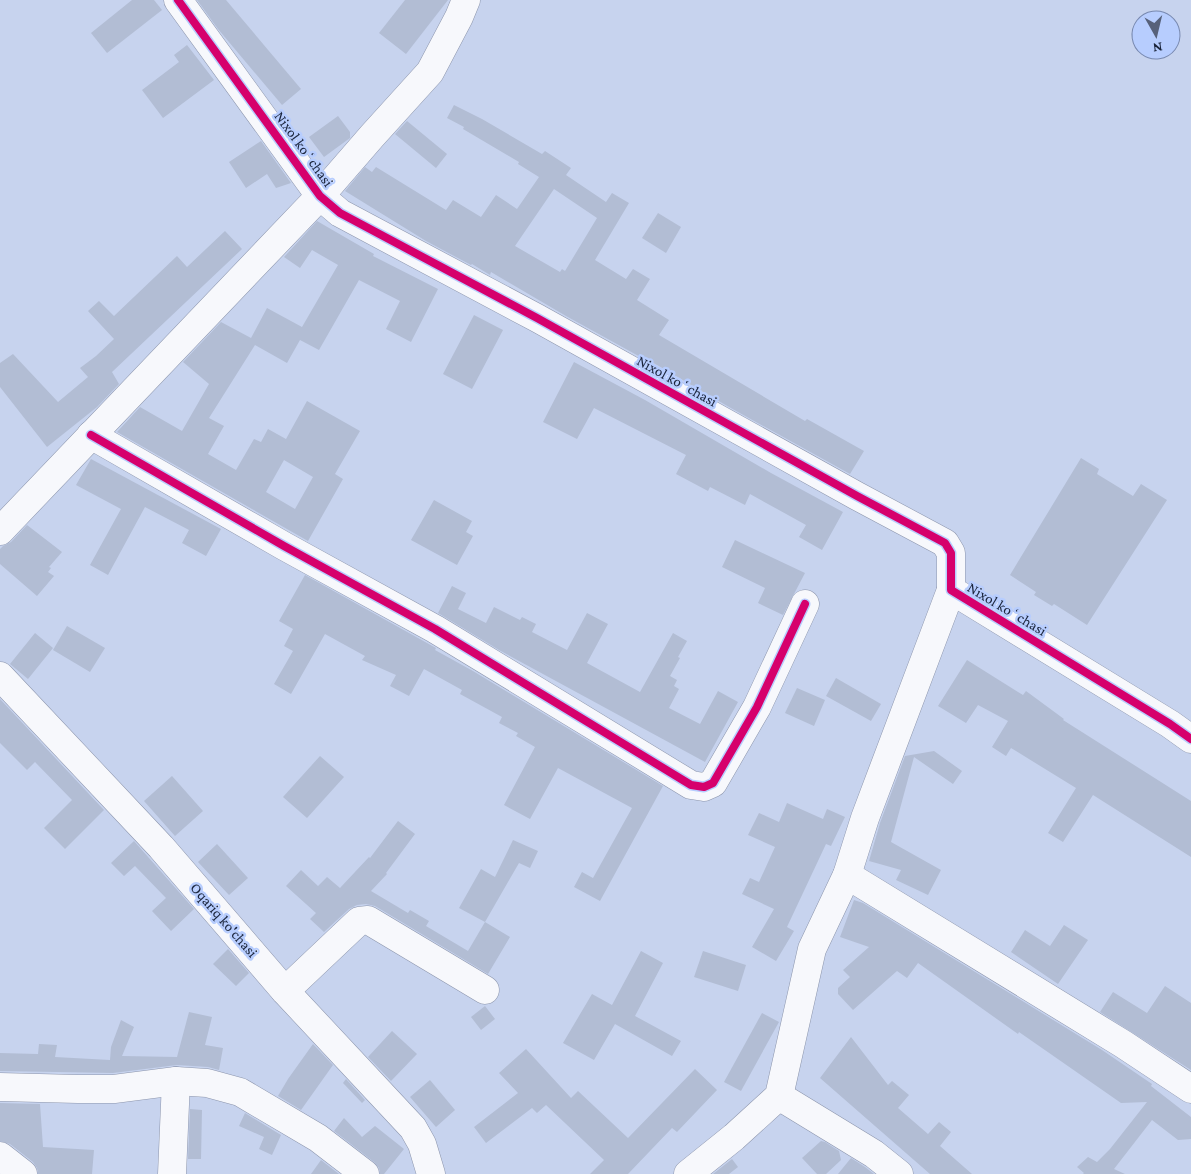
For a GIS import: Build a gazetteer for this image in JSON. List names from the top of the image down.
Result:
{
  "streets": {
    "street": ["Nixol koʻchasi", "Oqariq ko'chasi"]
  },
  "north": "bottom"
}
